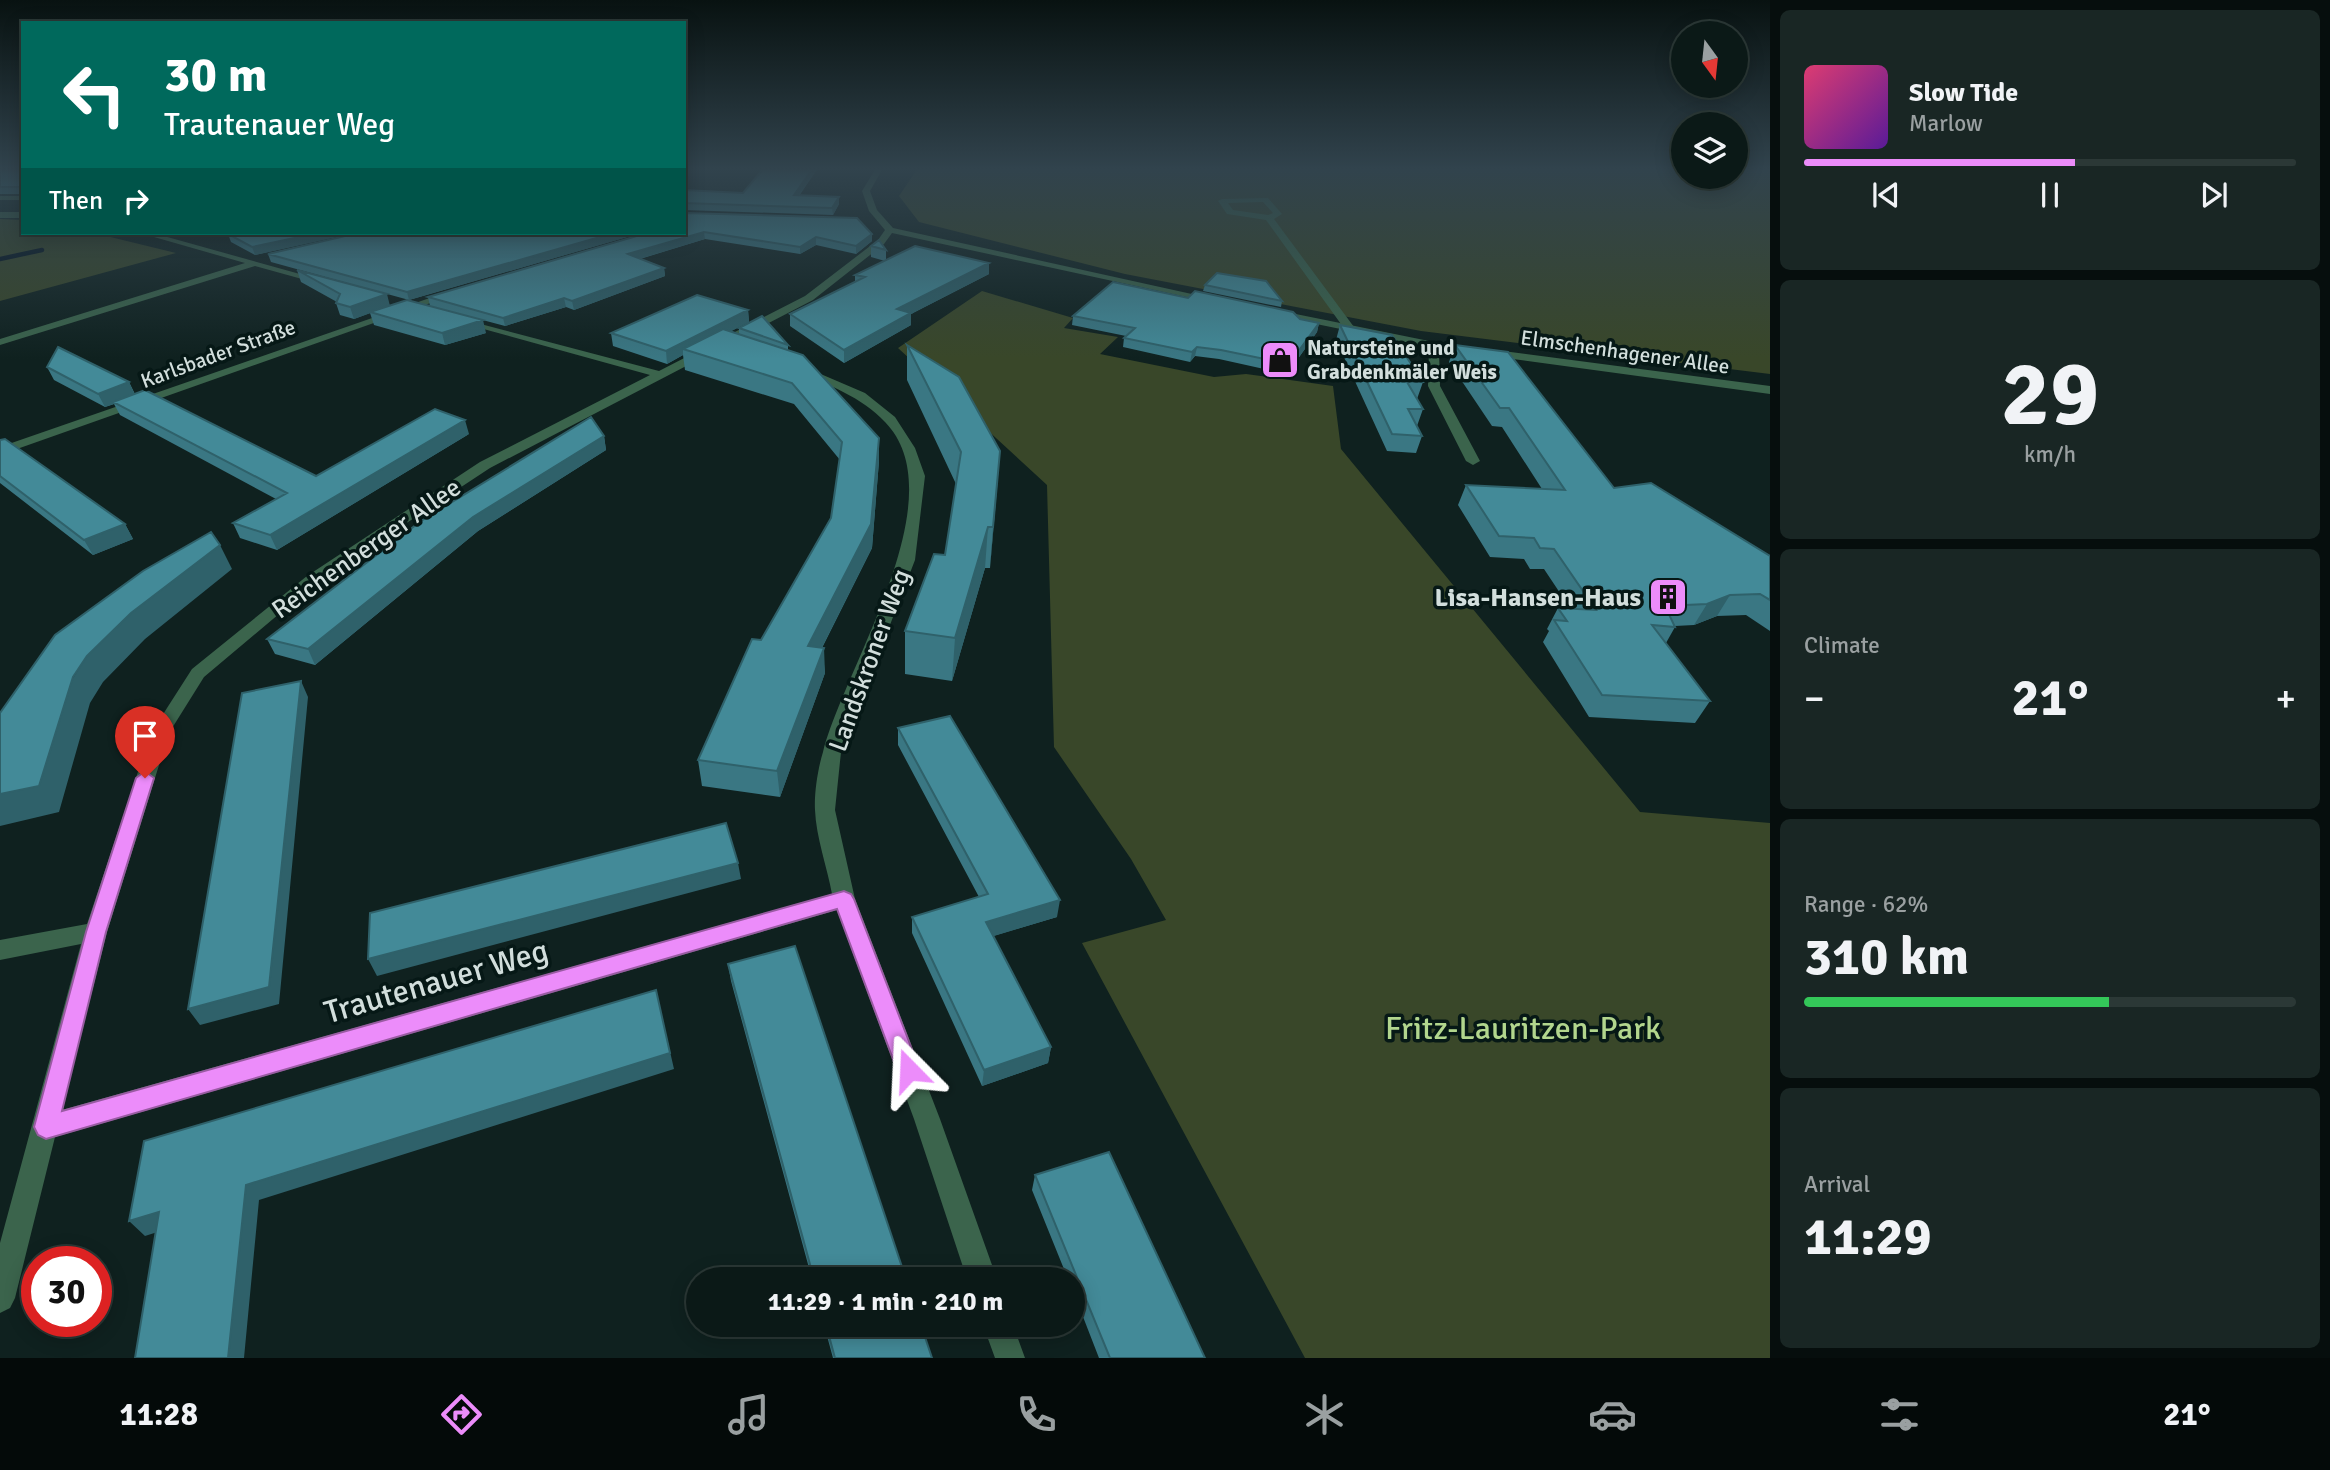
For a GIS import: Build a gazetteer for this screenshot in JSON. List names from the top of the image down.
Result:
{
  "streets": {
    "street": [
      "Elmschenhagener Allee",
      "Karlsbader Straße",
      "Reichenberger Allee",
      "Landskroner Weg",
      "Trautenauer Weg"
    ]
  },
  "crossings": [
    ["Reichenberger Allee", "Trautenauer Weg"],
    ["Landskroner Weg", "Trautenauer Weg"]
  ],
  "parks": ["Fritz-Lauritzen-Park"],
  "places": {
    "shop": ["Natursteine und Grabdenkmäler Weis"],
    "building": ["Lisa-Hansen-Haus"]
  },
  "north": "bottom",
  "page": {
    "turn": ["30 m", "Trautenauer Weg"],
    "song": ["Slow Tide", "Marlow"],
    "then": "Then",
    "tile": [
      ["29", "km/h"],
      "Climate",
      ["Range · 62%", "310 km"],
      ["Arrival", "11:29"]
    ],
    "heat": ["−", "21°", "+"],
    "limit": "30",
    "trip": "11:29 · 1 min · 210 m",
    "tabs": ["11:28", "21°"]
  }
}
